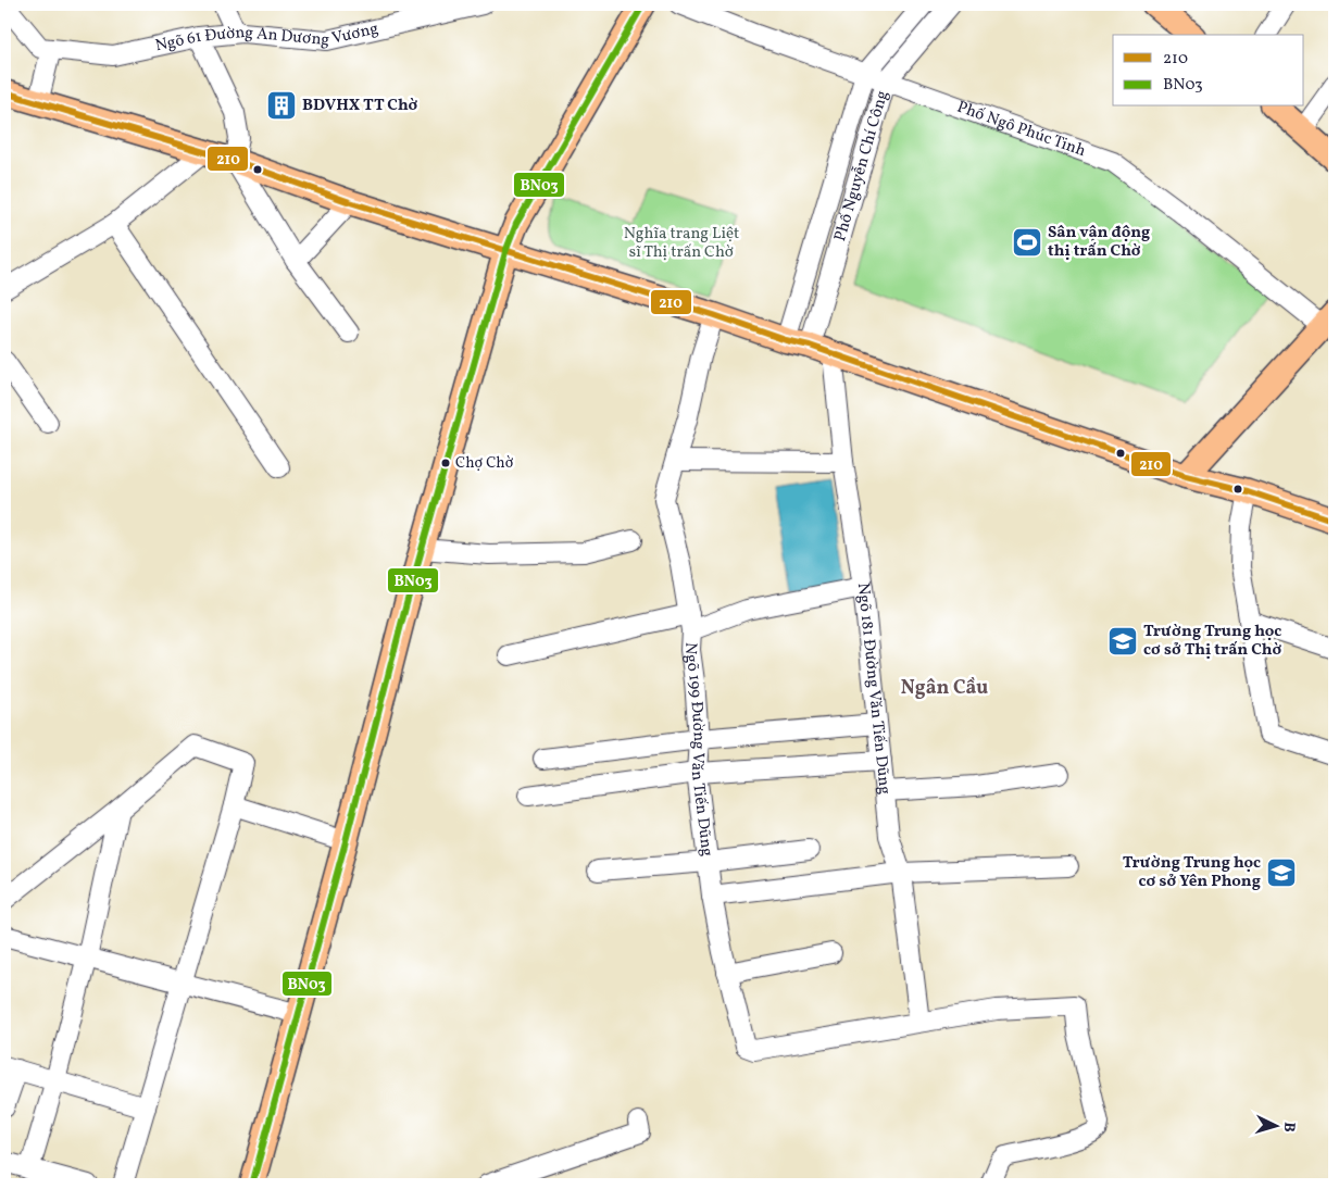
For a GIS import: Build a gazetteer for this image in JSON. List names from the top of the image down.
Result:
{
  "streets": {
    "street": [
      "Ngõ 61 Đường An Dương Vương",
      "Phố Ngô Phúc Tinh",
      "Phố Nguyễn Chí Công",
      "Ngõ 181 Đường Văn Tiến Dũng",
      "Ngõ 199 Đường Văn Tiến Dũng"
    ]
  },
  "crossings": [
    ["Phố Ngô Phúc Tinh", "Phố Nguyễn Chí Công"],
    ["Ngõ 181 Đường Văn Tiến Dũng", "Ngõ 199 Đường Văn Tiến Dũng"]
  ],
  "districts": ["Ngân Cầu"],
  "parks": ["Nghĩa trang Liệt sĩ Thị trấn Chờ"],
  "places": {
    "building": ["BDVHX TT Chờ"],
    "sports": ["Sân vận động thị trấn Chờ"],
    "other": ["Chợ Chờ"],
    "school or university": ["Trường Trung học cơ sở Thị trấn Chờ", "Trường Trung học cơ sở Yên Phong"]
  },
  "lines": ["transit line BN03", "transit line 210"],
  "legend": ["210", "BN03"],
  "north": "right"
}
